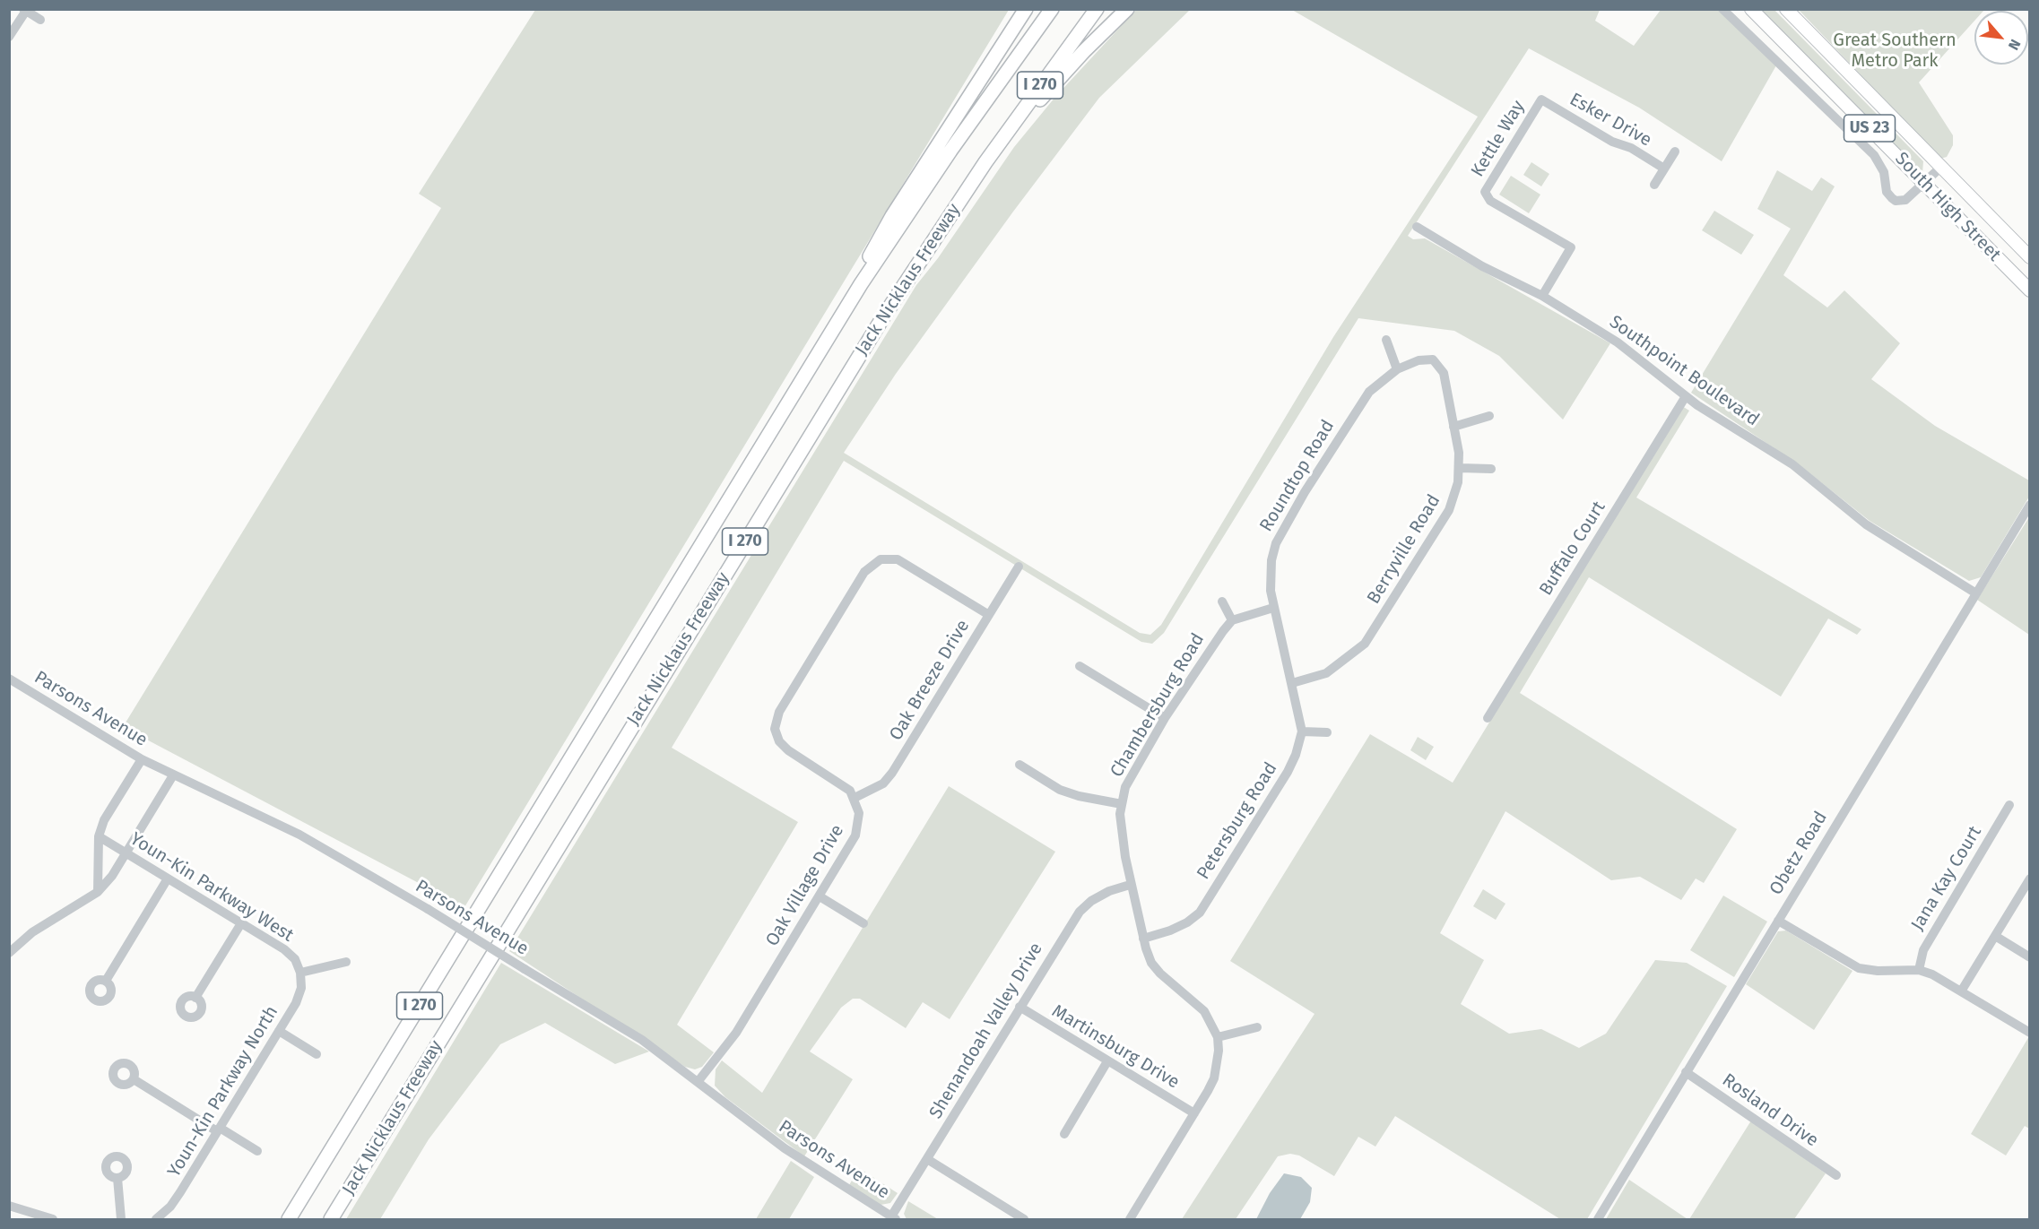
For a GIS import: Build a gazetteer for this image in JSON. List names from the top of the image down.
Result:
{
  "streets": {
    "highway": ["I 270", "Jack Nicklaus Freeway"],
    "main road": ["US 23", "South High Street"],
    "street": [
      "Esker Drive",
      "Kettle Way",
      "Southpoint Boulevard",
      "Roundtop Road",
      "Buffalo Court",
      "Berryville Road",
      "Oak Breeze Drive",
      "Chambersburg Road",
      "Parsons Avenue",
      "Petersburg Road",
      "Obetz Road",
      "Jana Kay Court",
      "Oak Village Drive",
      "Youn-Kin Parkway West",
      "Shenandoah Valley Drive",
      "Martinsburg Drive",
      "Youn-Kin Parkway North",
      "Rosland Drive"
    ]
  },
  "crossings": [
    ["Esker Drive", "Kettle Way"],
    ["Kettle Way", "Southpoint Boulevard"],
    ["Southpoint Boulevard", "Buffalo Court"],
    ["Southpoint Boulevard", "Obetz Road"],
    ["Roundtop Road", "Berryville Road"],
    ["Oak Breeze Drive", "Oak Village Drive"],
    ["Chambersburg Road", "Petersburg Road"],
    ["Chambersburg Road", "Shenandoah Valley Drive"],
    ["Parsons Avenue", "Oak Village Drive"],
    ["Parsons Avenue", "Shenandoah Valley Drive"],
    ["Obetz Road", "Rosland Drive"],
    ["Youn-Kin Parkway West", "Youn-Kin Parkway North"],
    ["Shenandoah Valley Drive", "Martinsburg Drive"]
  ],
  "parks": ["Great Southern Metro Park"],
  "north": "bottom right"
}
